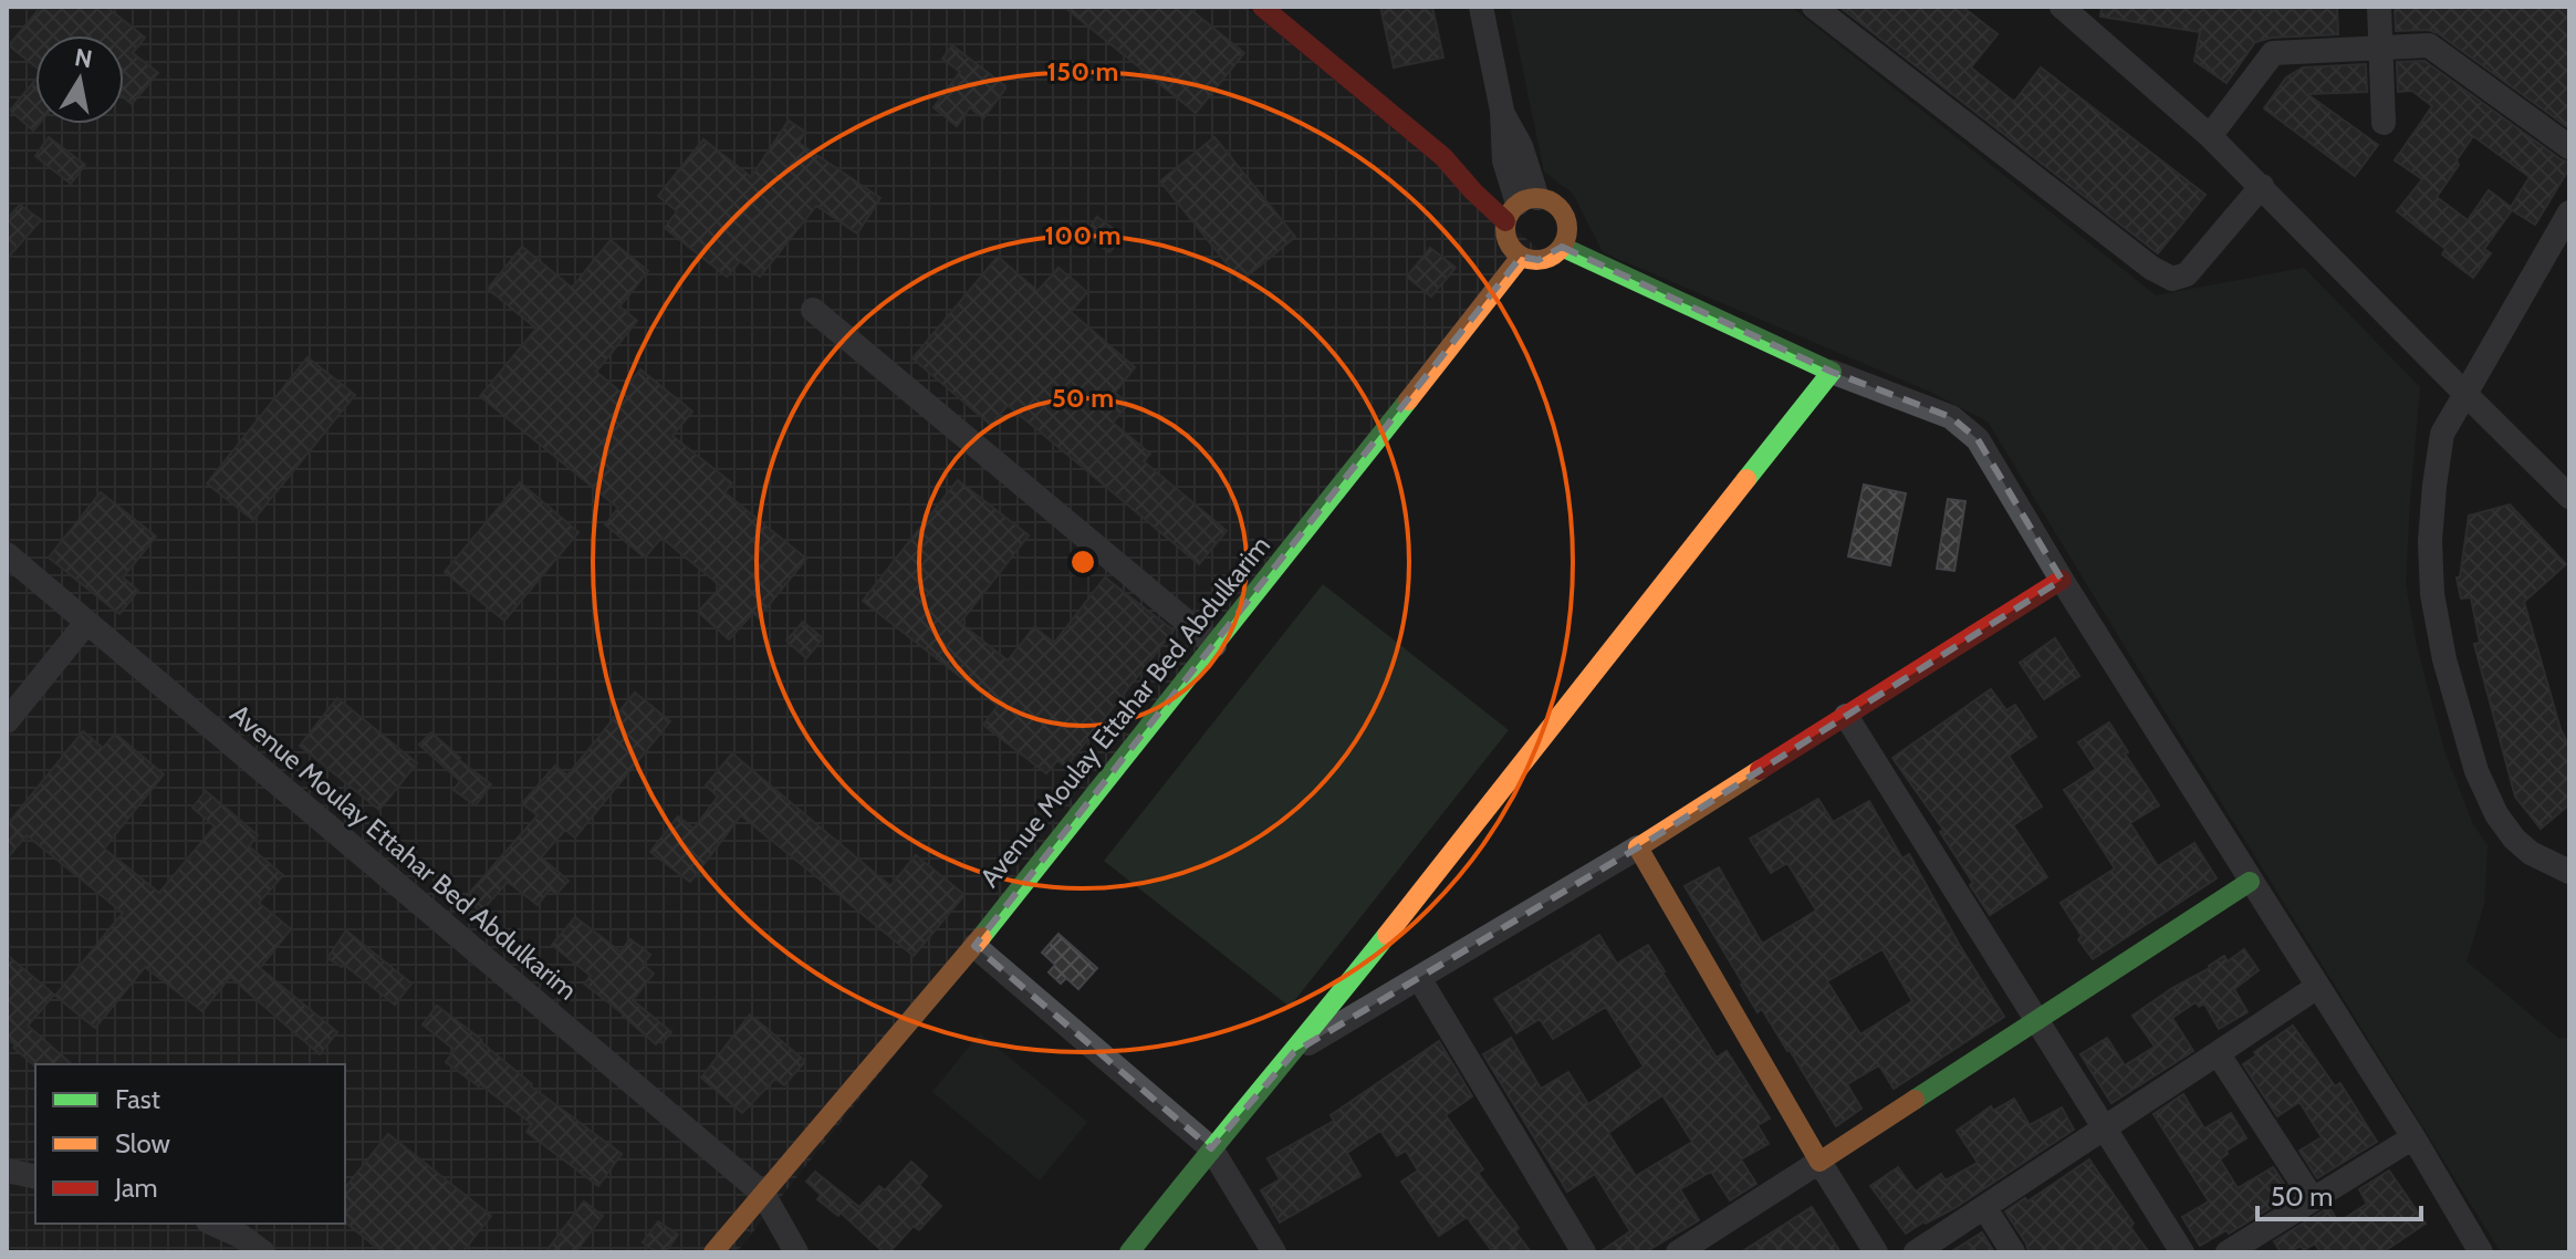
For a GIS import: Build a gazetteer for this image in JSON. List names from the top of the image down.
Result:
{
  "streets": {
    "street": ["Avenue Moulay Ettahar Bed Abdulkarim"]
  },
  "legend": ["Fast", "Slow", "Jam"],
  "scale_bar": "50 m",
  "north": "top",
  "rings": ["150 m", "100 m", "50 m"]
}
